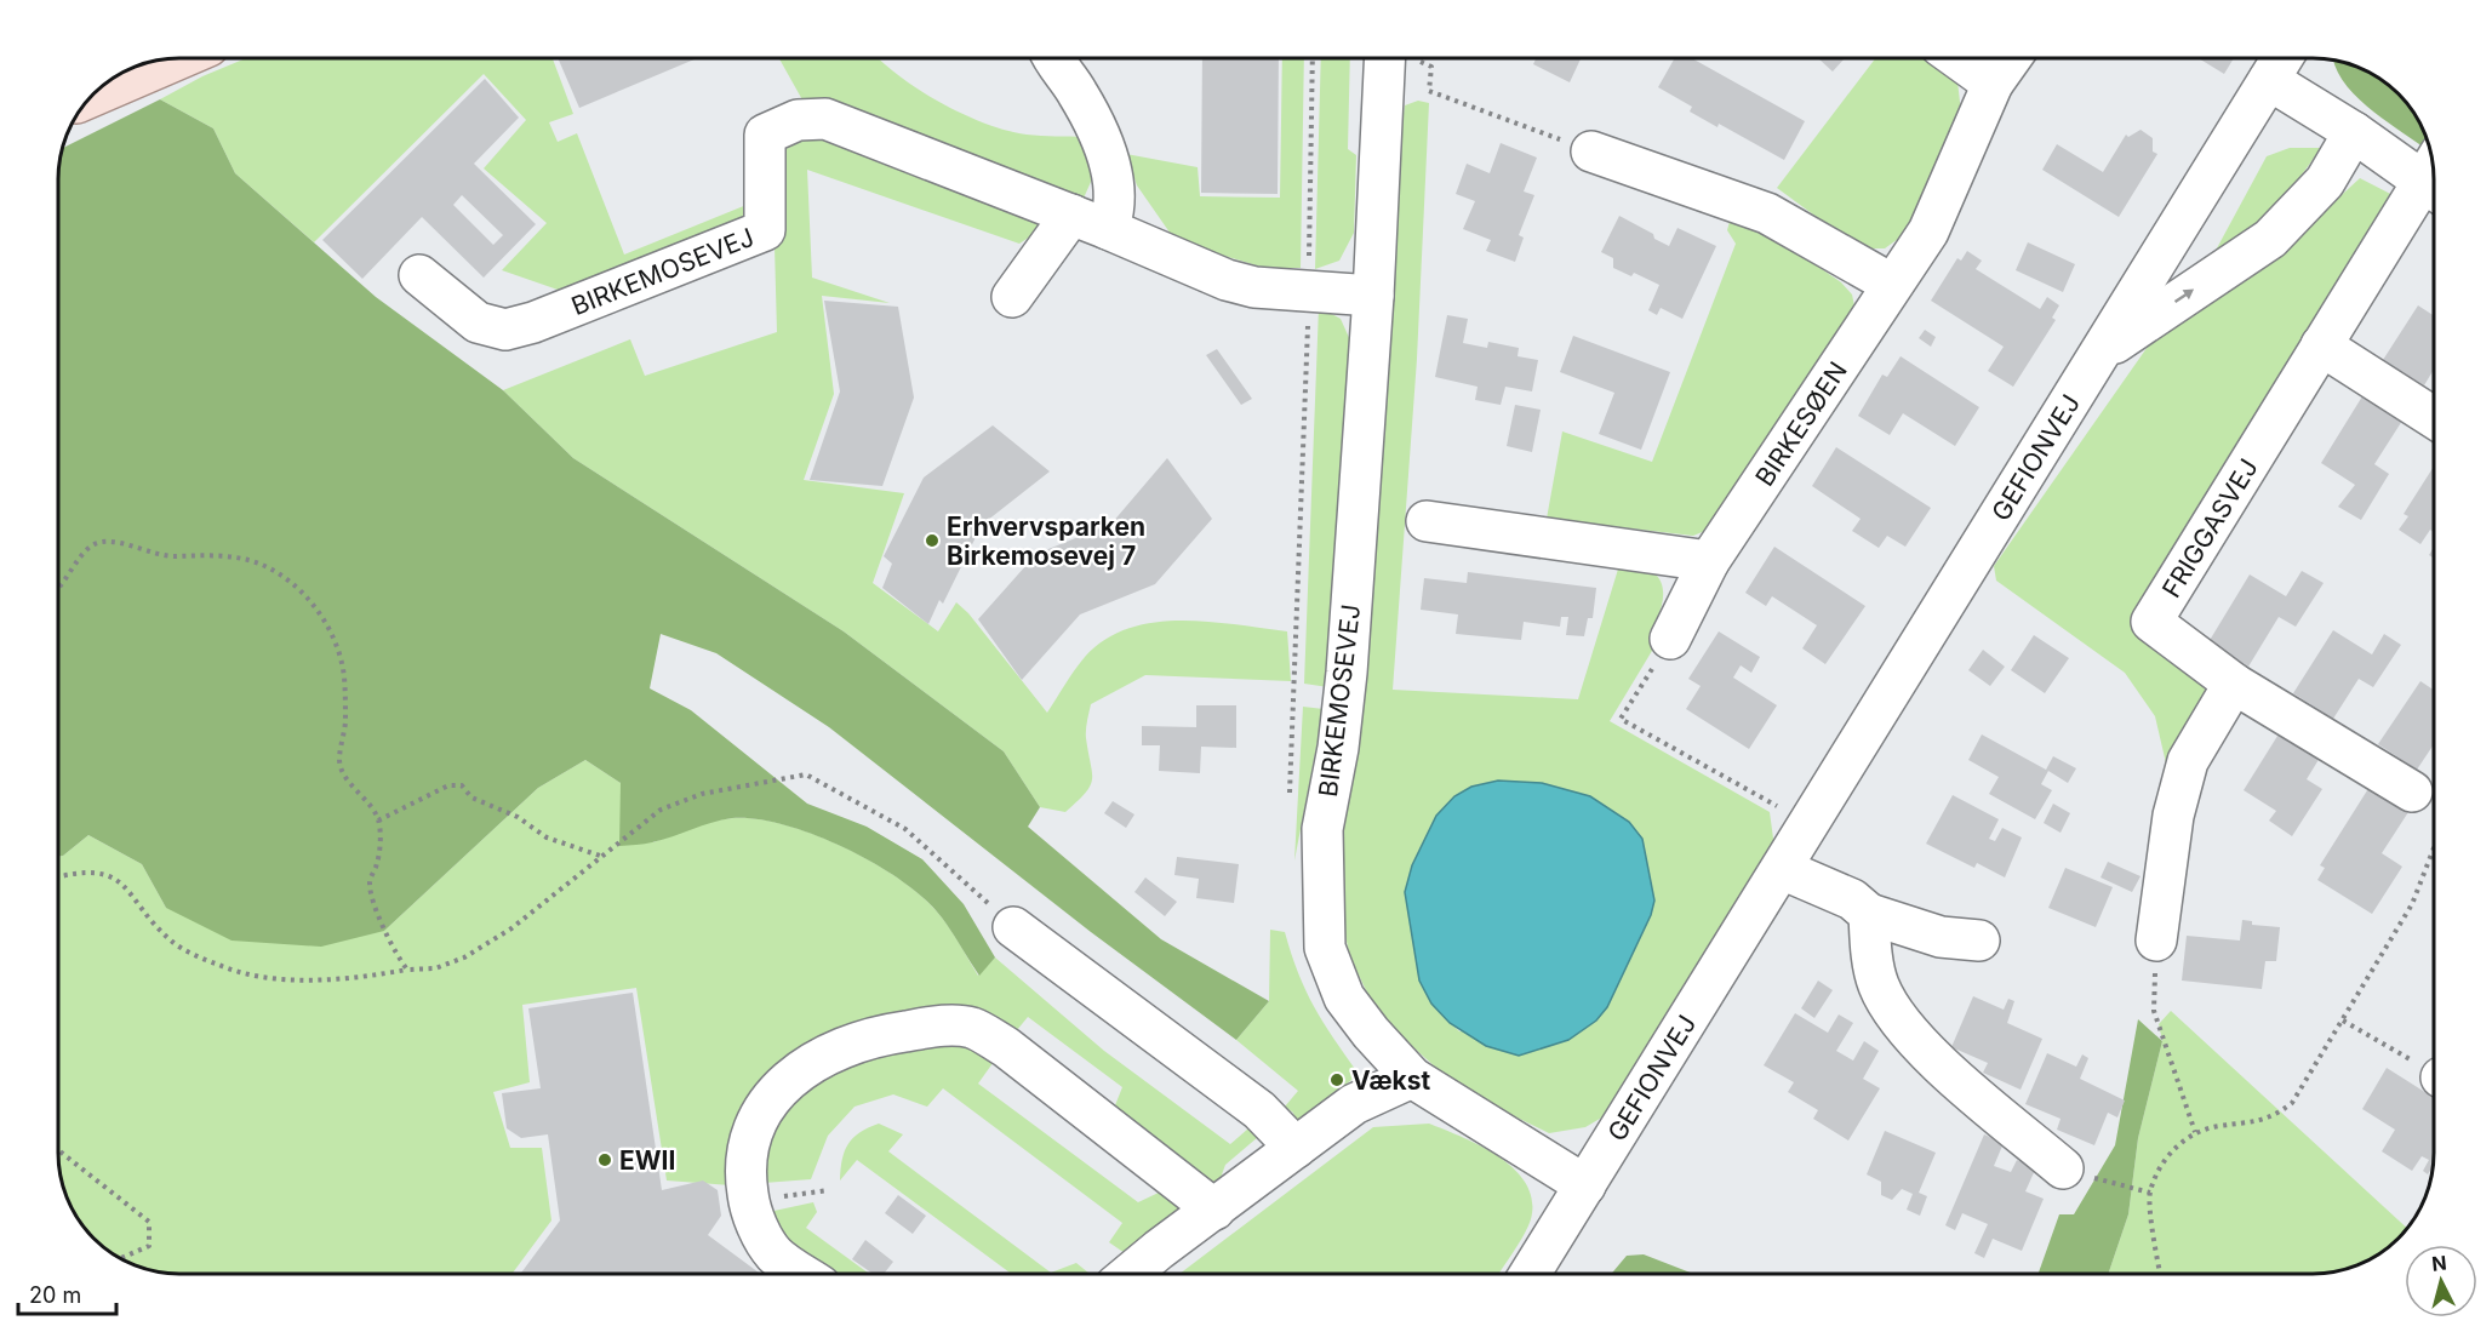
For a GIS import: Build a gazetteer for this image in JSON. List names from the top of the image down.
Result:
{
  "streets": {
    "street": [
      "BIRKEMOSEVEJ",
      "BIRKESØEN",
      "GEFIONVEJ",
      "FRIGGASVEJ"
    ]
  },
  "crossings": [
    ["BIRKEMOSEVEJ", "GEFIONVEJ"],
    ["GEFIONVEJ", "FRIGGASVEJ"]
  ],
  "places": ["Erhvervsparken Birkemosevej 7", "Vækst", "EWII"],
  "scale_bar": "20 m",
  "north": "top"
}
